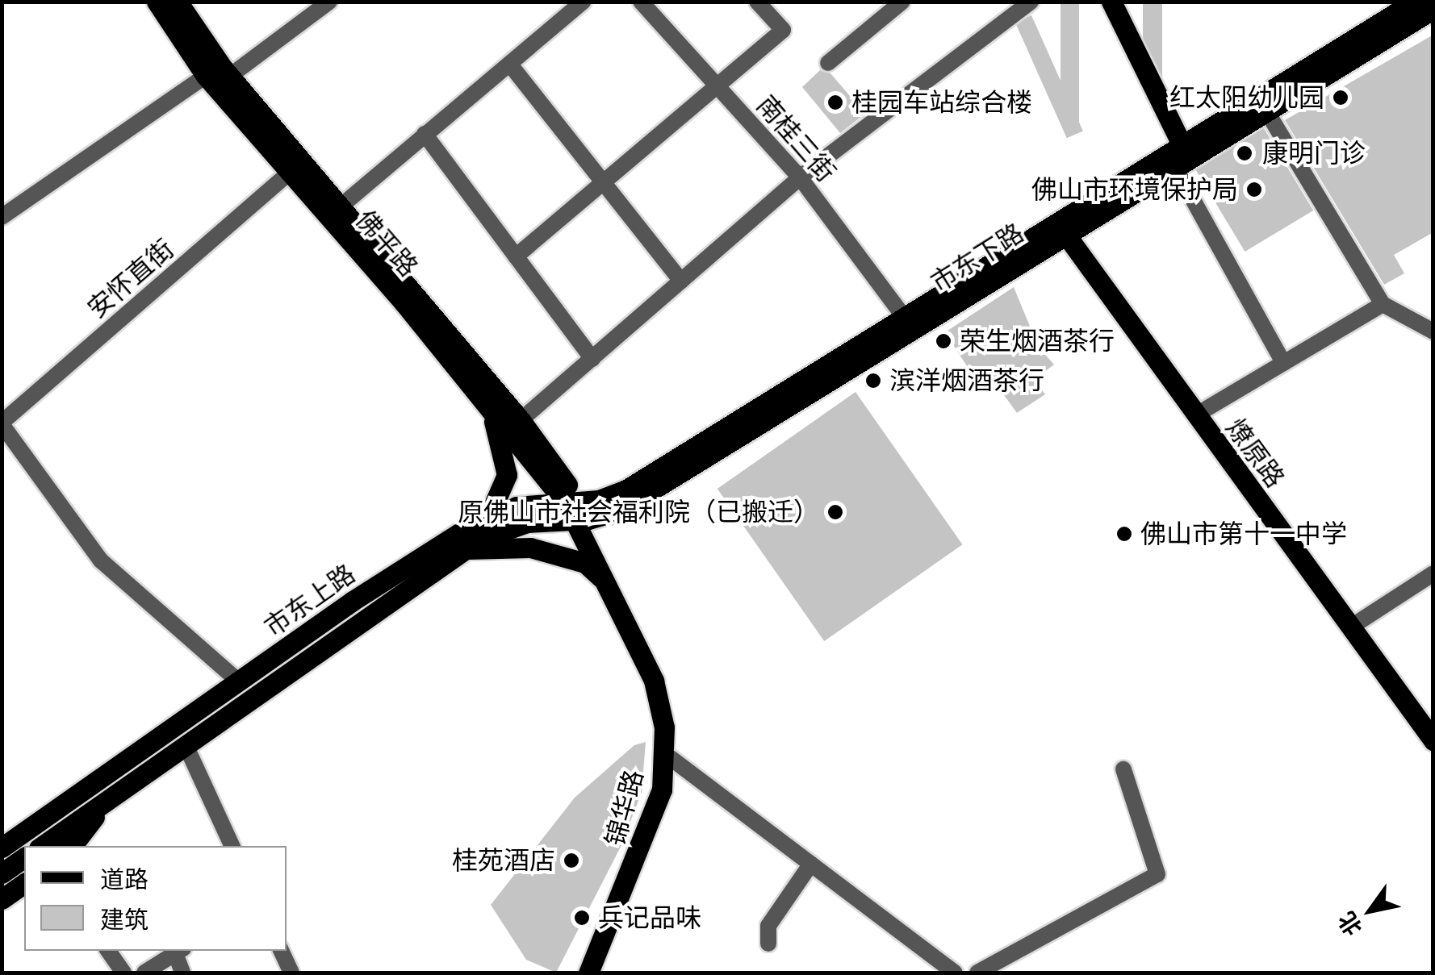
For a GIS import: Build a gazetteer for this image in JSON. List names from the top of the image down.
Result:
{
  "streets": {
    "main road": [
      "佛平路",
      "市东下路",
      "燎原路",
      "市东上路",
      "锦华路"
    ],
    "street": ["南桂三街", "安怀直街"]
  },
  "crossings": [
    ["南桂三街", "市东下路"],
    ["佛平路", "市东下路"],
    ["佛平路", "安怀直街"],
    ["佛平路", "市东上路"],
    ["佛平路", "锦华路"],
    ["市东下路", "燎原路"],
    ["市东下路", "市东上路"],
    ["市东下路", "锦华路"],
    ["市东上路", "锦华路"]
  ],
  "places": [
    "红太阳幼儿园",
    "桂园车站综合楼",
    "康明门诊",
    "佛山市环境保护局",
    "荣生烟酒茶行",
    "滨洋烟酒茶行",
    "原佛山市社会福利院（已搬迁）",
    "佛山市第十一中学",
    "桂苑酒店",
    "兵记品味"
  ],
  "legend": ["道路", "建筑"],
  "north": "bottom left"
}
